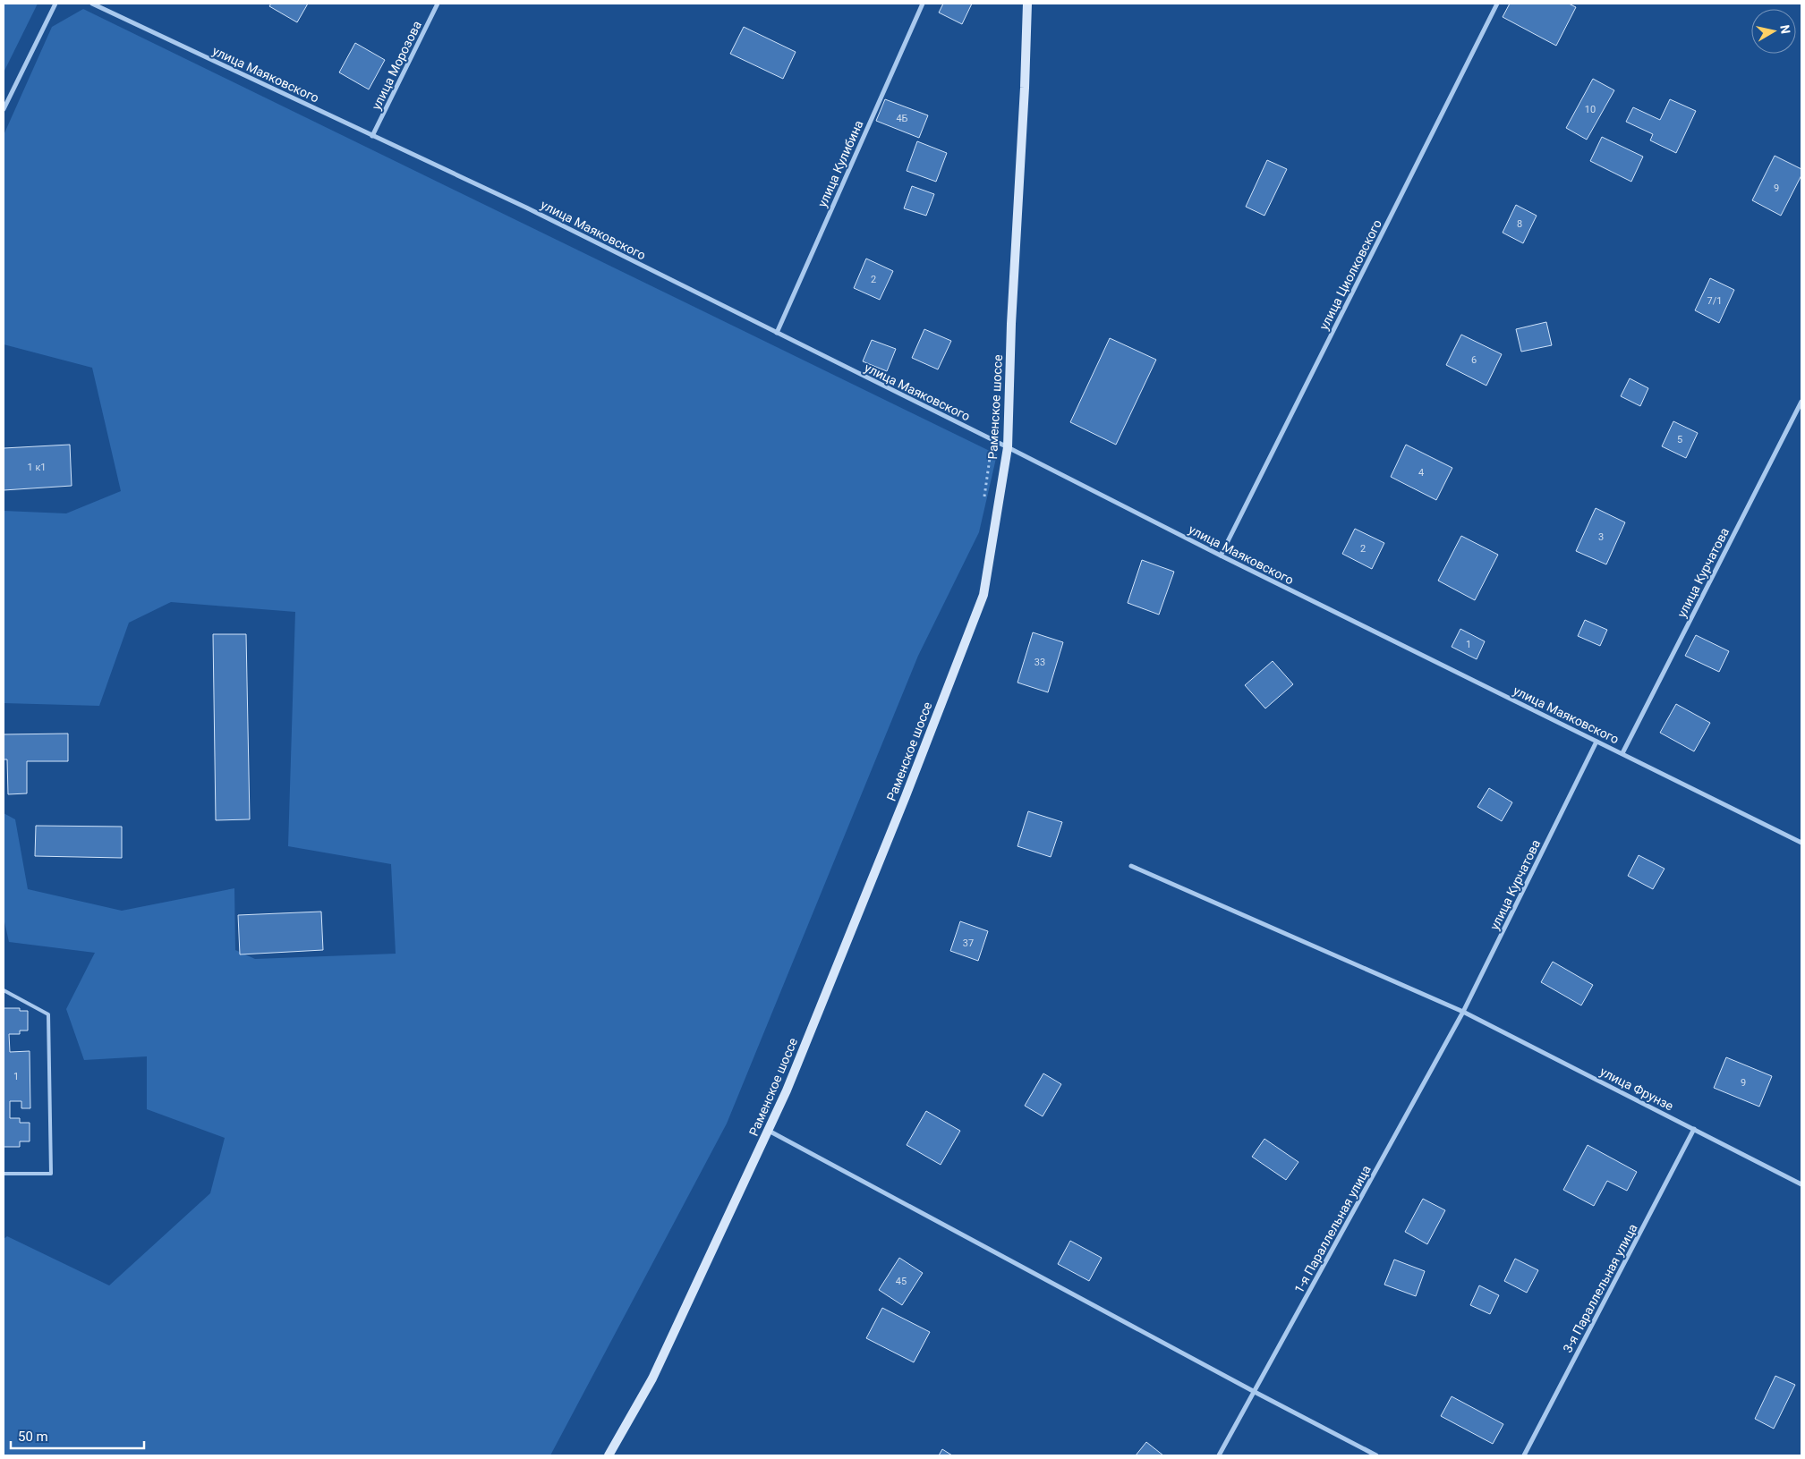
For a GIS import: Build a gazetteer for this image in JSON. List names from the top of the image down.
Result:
{
  "streets": {
    "main road": ["Раменское шоссе"],
    "street": [
      "улица Морозова",
      "улица Маяковского",
      "улица Кулибина",
      "улица Циолковского",
      "улица Курчатова",
      "улица Фрунзе",
      "1-я Параллельная улица",
      "3-я Параллельная улица"
    ]
  },
  "crossings": [
    ["улица Морозова", "улица Маяковского"],
    ["улица Маяковского", "улица Кулибина"],
    ["улица Маяковского", "улица Циолковского"],
    ["улица Маяковского", "Раменское шоссе"],
    ["улица Маяковского", "улица Курчатова"],
    ["улица Курчатова", "улица Фрунзе"],
    ["улица Курчатова", "1-я Параллельная улица"],
    ["улица Фрунзе", "1-я Параллельная улица"],
    ["улица Фрунзе", "3-я Параллельная улица"]
  ],
  "house_numbers": [
    "10",
    "4Б",
    "9",
    "8",
    "2",
    "7/1",
    "6",
    "5",
    "1 к1",
    "4",
    "3",
    "2",
    "1",
    "33",
    "37",
    "1",
    "9",
    "45"
  ],
  "scale_bar": "50 m",
  "north": "right"
}
